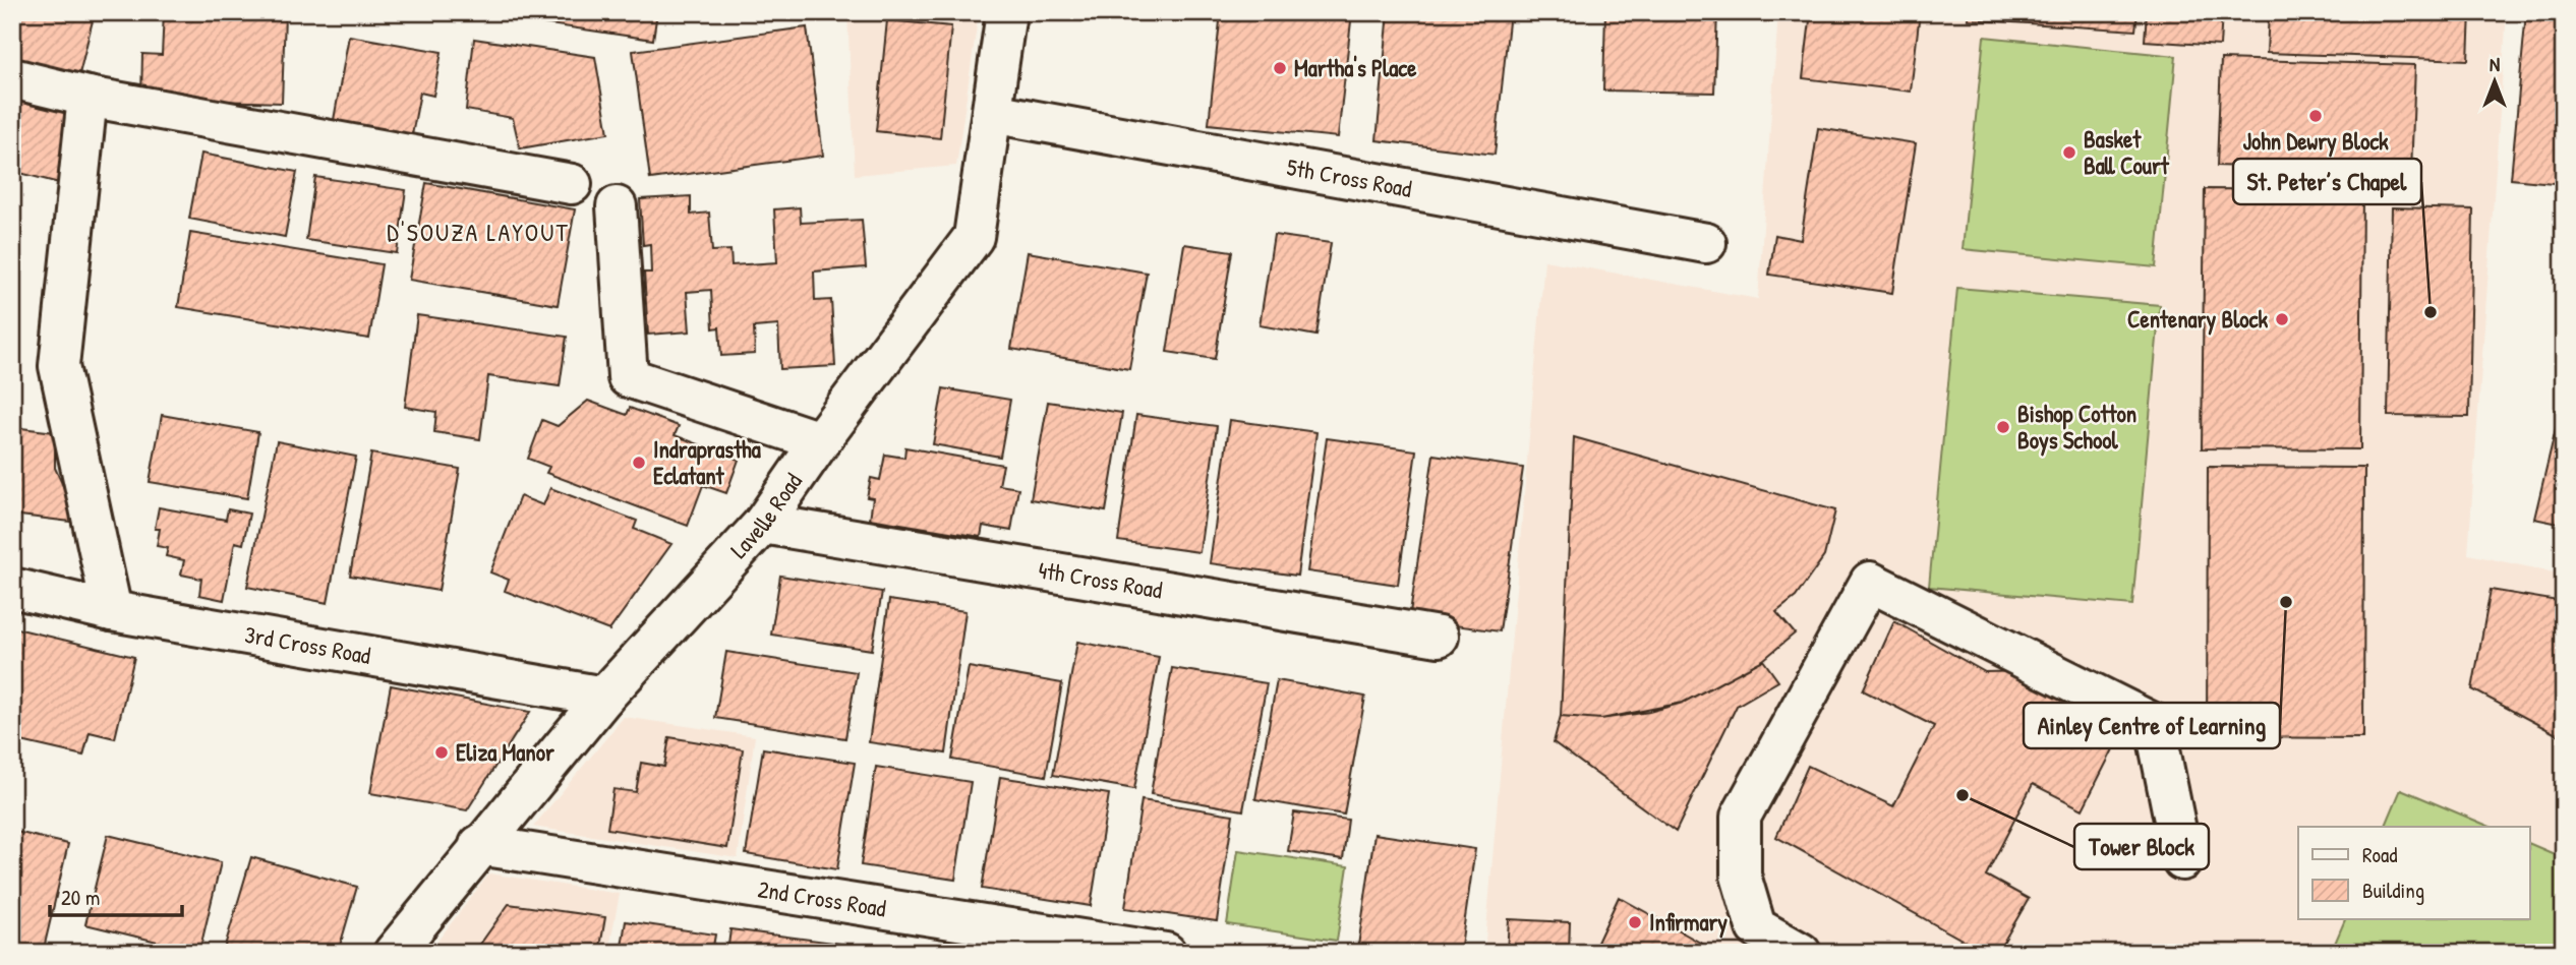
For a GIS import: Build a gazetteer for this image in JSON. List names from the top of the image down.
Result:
{
  "streets": {
    "street": [
      "5th Cross Road",
      "Lavelle Road",
      "4th Cross Road",
      "3rd Cross Road",
      "2nd Cross Road"
    ]
  },
  "crossings": [
    ["5th Cross Road", "Lavelle Road"],
    ["Lavelle Road", "4th Cross Road"],
    ["Lavelle Road", "3rd Cross Road"],
    ["Lavelle Road", "2nd Cross Road"]
  ],
  "districts": ["D'SOUZA LAYOUT"],
  "places": [
    "Martha's Place",
    "John Dewry Block",
    "Basket Ball Court",
    "St. Peter’s Chapel",
    "Centenary Block",
    "Bishop Cotton Boys School",
    "Indraprastha Eclatant",
    "Ainley Centre of Learning",
    "Eliza Manor",
    "Tower Block",
    "Infirmary"
  ],
  "legend": ["Road", "Building"],
  "scale_bar": "20 m",
  "north": "top"
}
